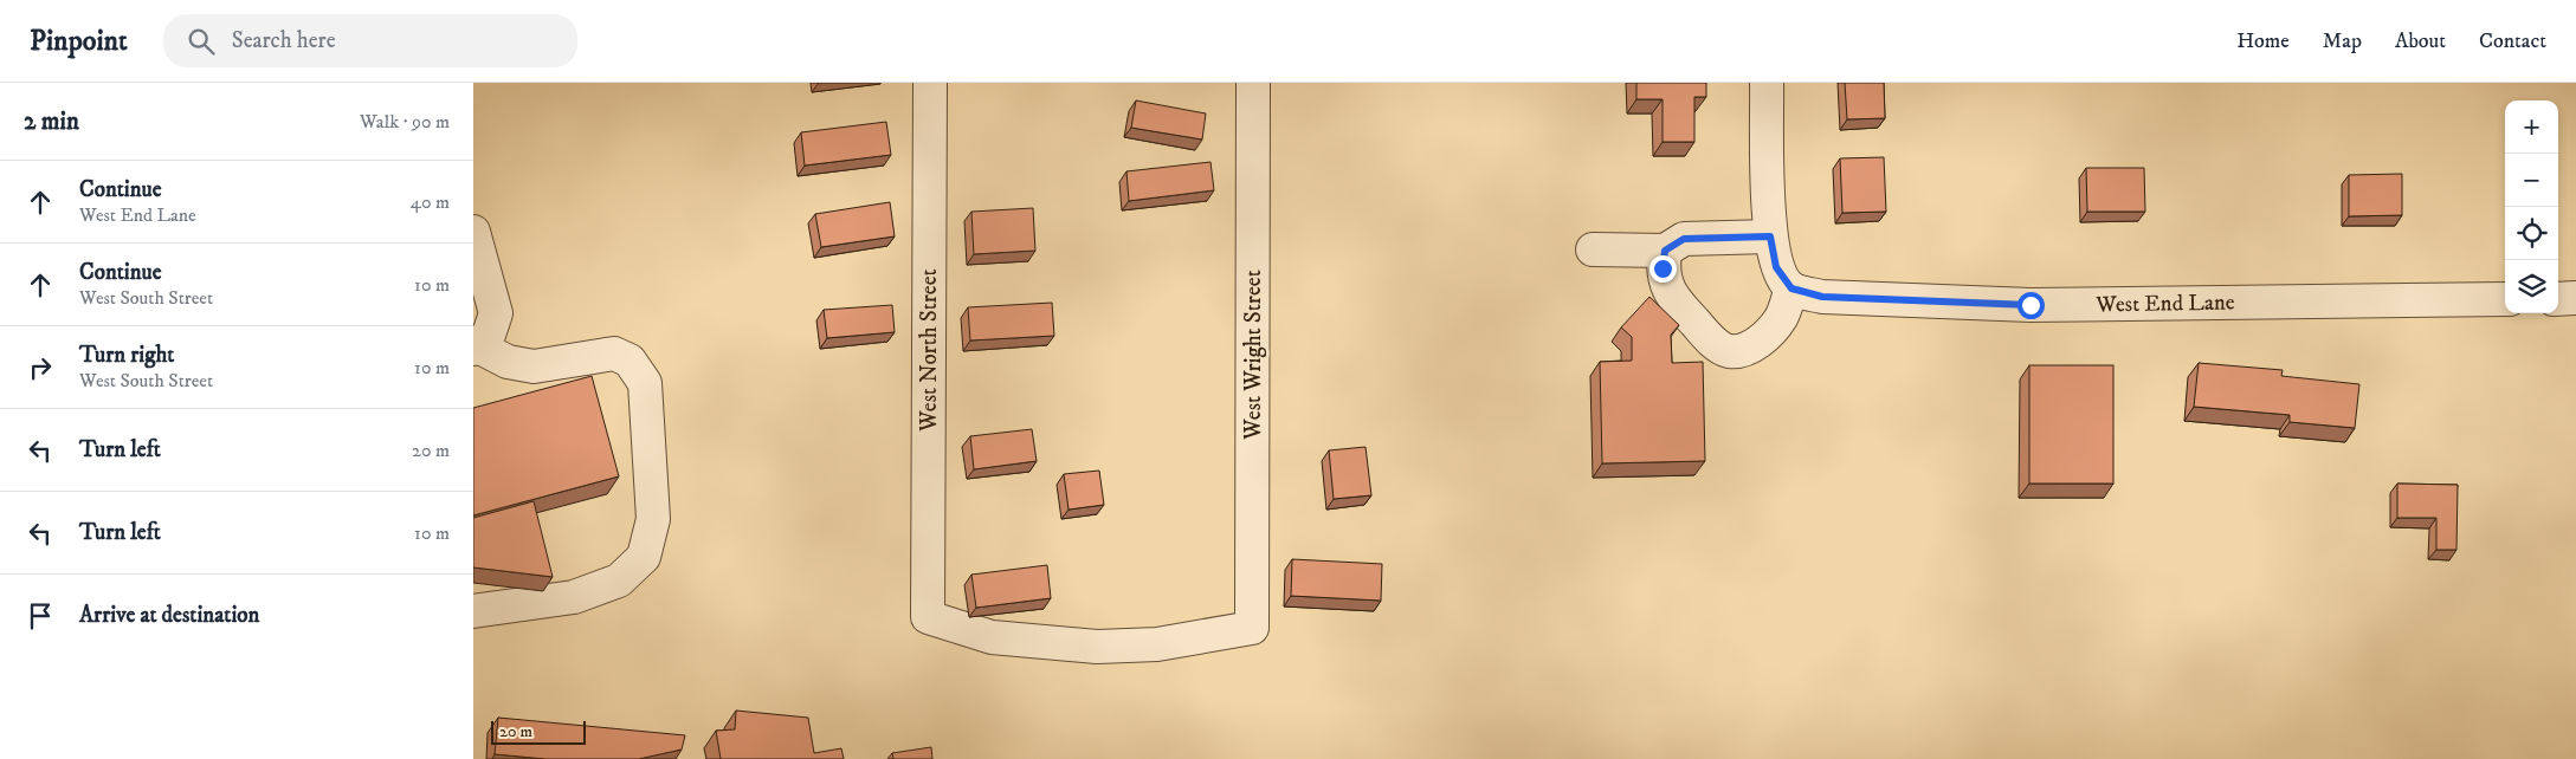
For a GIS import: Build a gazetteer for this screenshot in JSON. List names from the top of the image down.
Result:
{
  "streets": {
    "street": ["West End Lane", "West North Street", "West Wright Street"]
  },
  "crossings": [
    ["West North Street", "West Wright Street"]
  ],
  "scale_bar": "20 m",
  "page": {
    "header": "Pinpoint",
    "search": "Search here",
    "nav": [
      "Home",
      "Map",
      "About",
      "Contact"
    ],
    "heading": ["2 min", "Walk · 90 m"],
    "map_buttons": ["+", "−"],
    "list": [
      ["Continue", "West End Lane", "40 m"],
      ["Continue", "West South Street", "10 m"],
      ["Turn right", "West South Street", "10 m"],
      ["Turn left", "20 m"],
      ["Turn left", "10 m"],
      "Arrive at destination"
    ],
    "scale": "20 m"
  }
}
